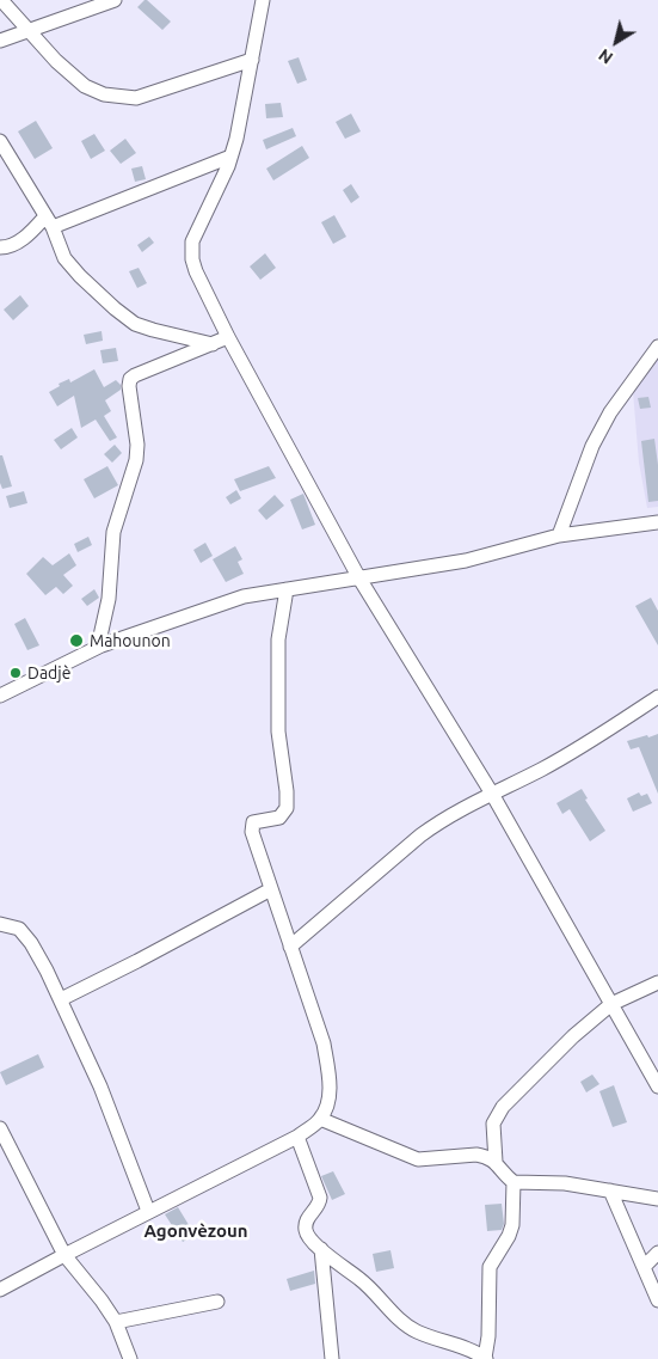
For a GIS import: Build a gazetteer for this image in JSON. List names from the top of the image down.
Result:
{
  "districts": ["Agonvèzoun"],
  "places": ["Mahounon", "Dadjè"],
  "north": "bottom left"
}
